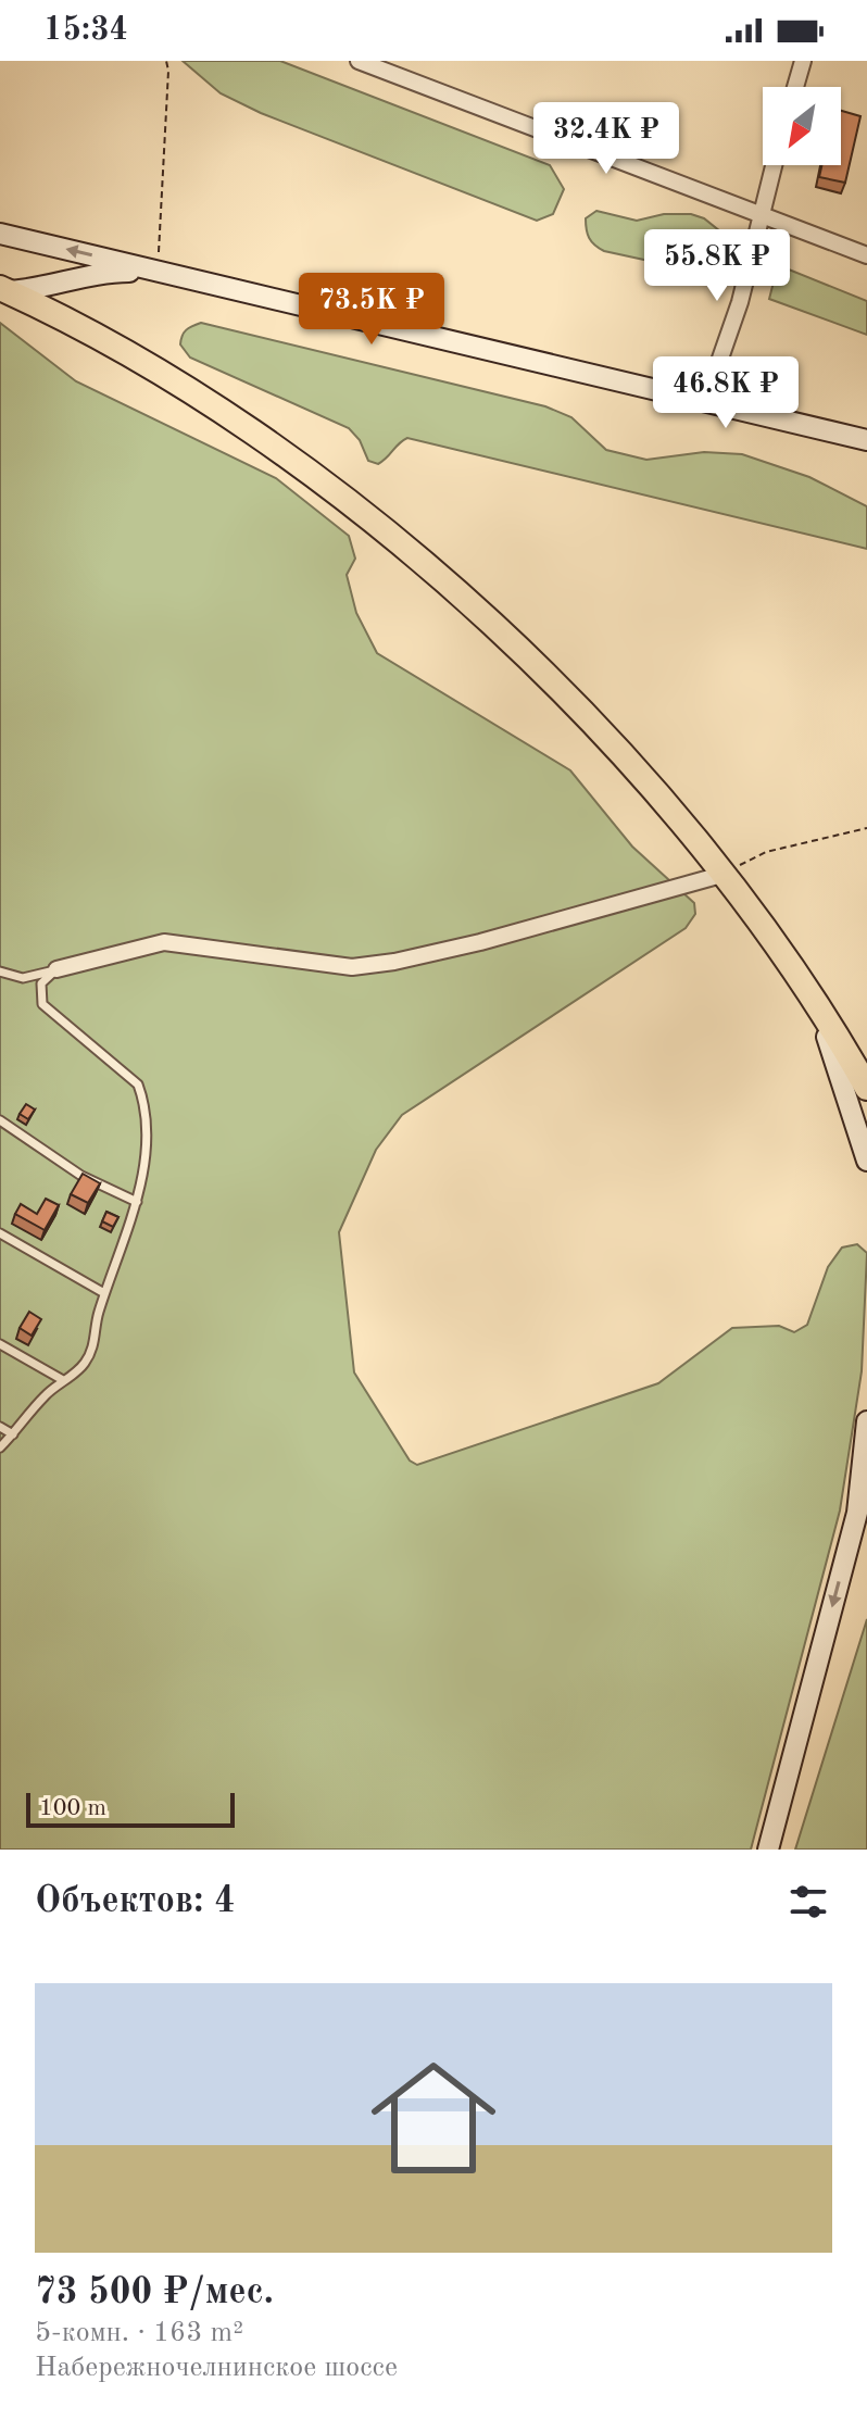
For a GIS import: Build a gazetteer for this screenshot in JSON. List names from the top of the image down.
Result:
{
  "scale_bar": "100 m",
  "north": "bottom left",
  "page": {
    "status": "15:34",
    "price": [
      "32.4K ₽",
      "55.8K ₽",
      "73.5K ₽",
      "46.8K ₽"
    ],
    "scale": "100 m",
    "heading": "Объектов: 4",
    "list": [
      {
        "name": "73 500 ₽/мес.",
        "note": "5-комн. · 163 m² · Набережночелнинское шоссе"
      }
    ]
  }
}
